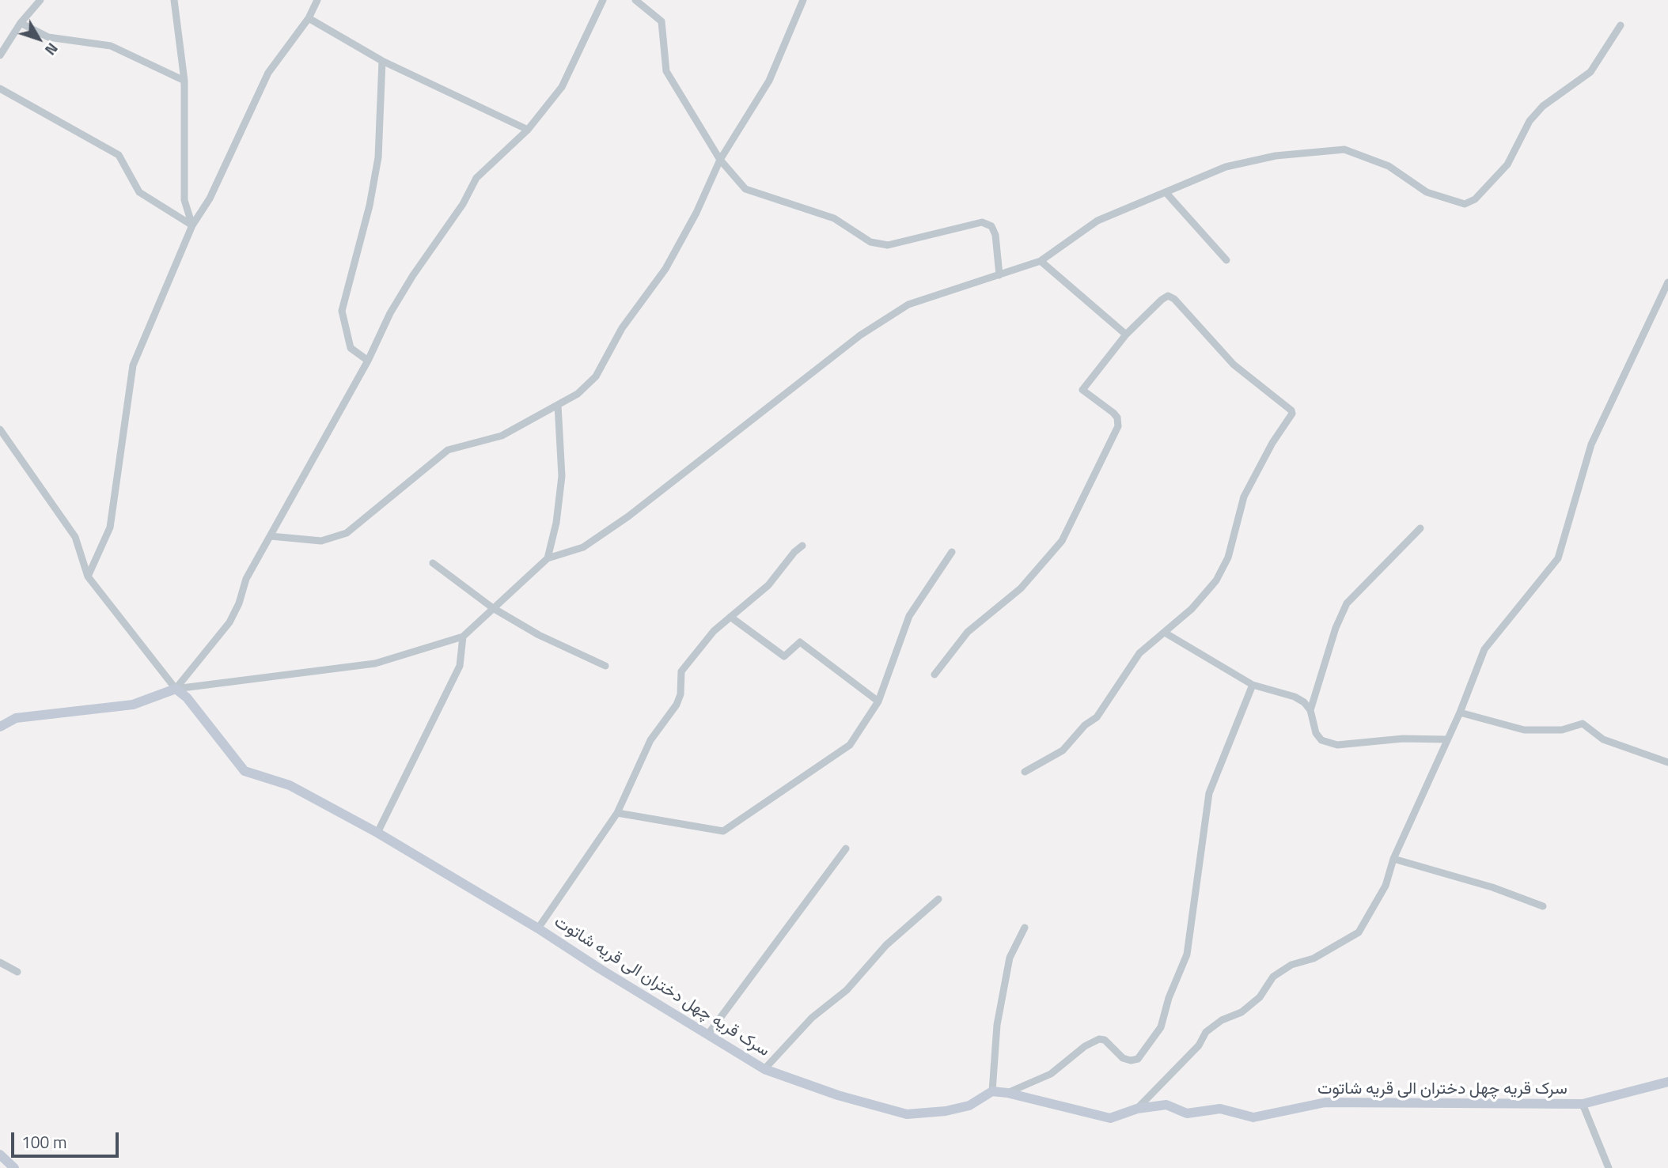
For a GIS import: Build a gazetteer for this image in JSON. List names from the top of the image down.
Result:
{
  "streets": {
    "street": ["سرک قریه چهل دختران الی قریه شاتوت"]
  },
  "scale_bar": "100 m",
  "north": "bottom right"
}
